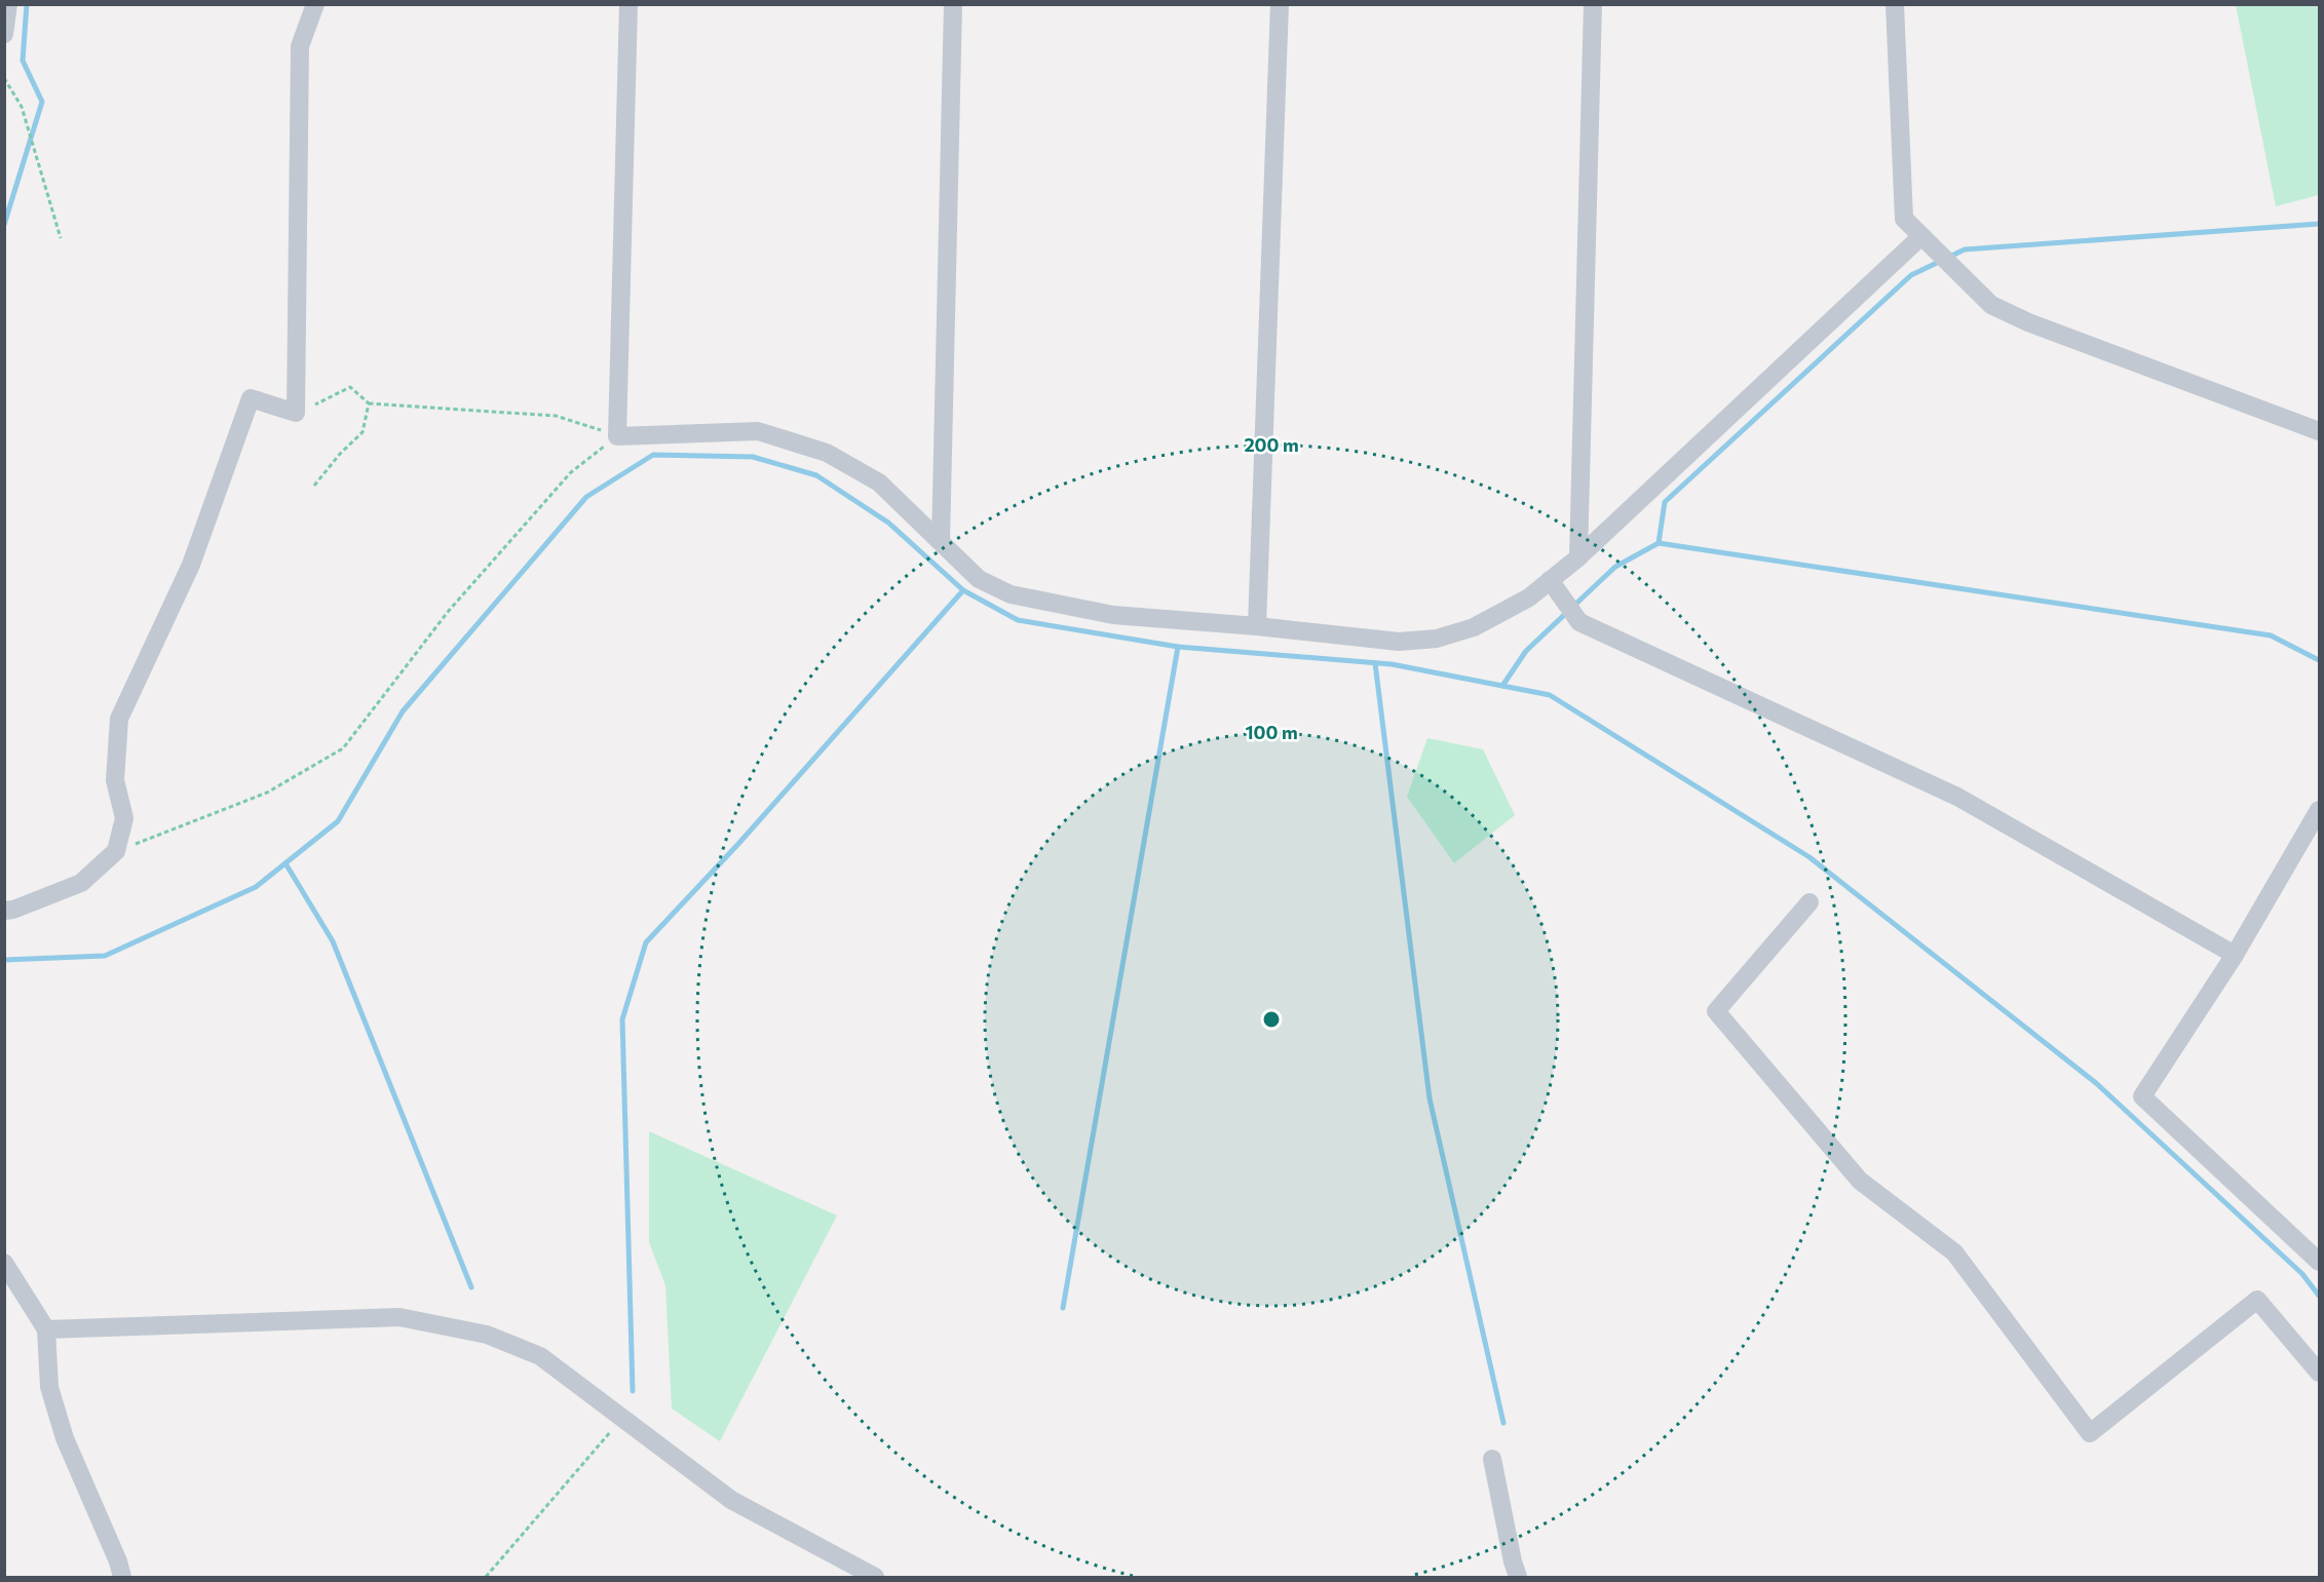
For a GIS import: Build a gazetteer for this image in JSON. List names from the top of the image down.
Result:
{
  "rings": ["200 m", "100 m"]
}
